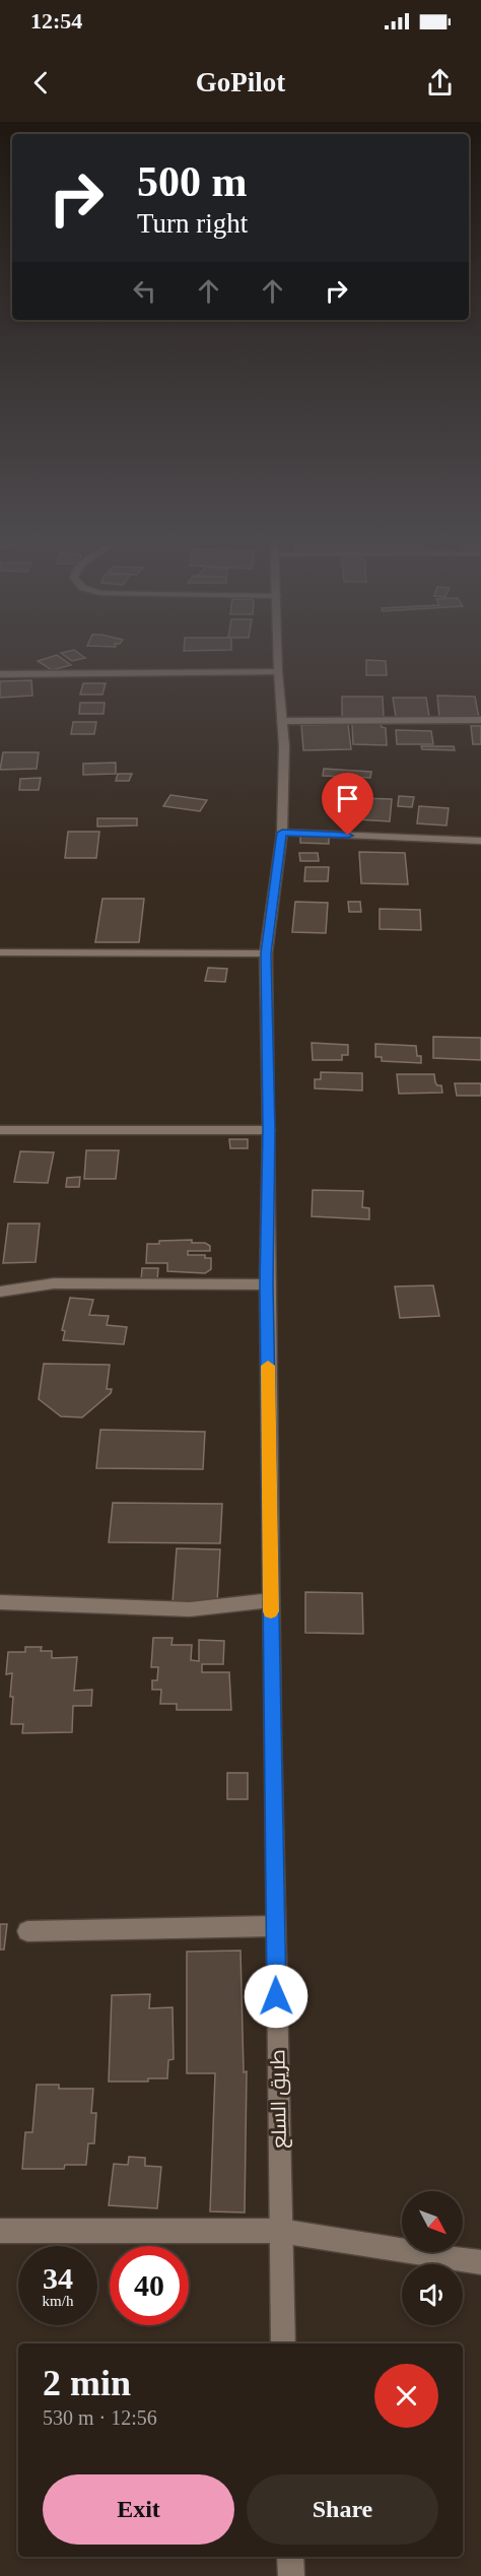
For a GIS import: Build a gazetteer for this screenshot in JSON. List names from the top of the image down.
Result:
{
  "streets": {
    "street": ["طريق السلع"]
  },
  "north": "bottom right",
  "page": {
    "status": "12:54",
    "header": "GoPilot",
    "turn": ["500 m", "Turn right"],
    "speed": "34 km/h",
    "limit": "40",
    "heading": ["2 min", "530 m · 12:56"],
    "buttons": ["Exit", "Share"]
  }
}
